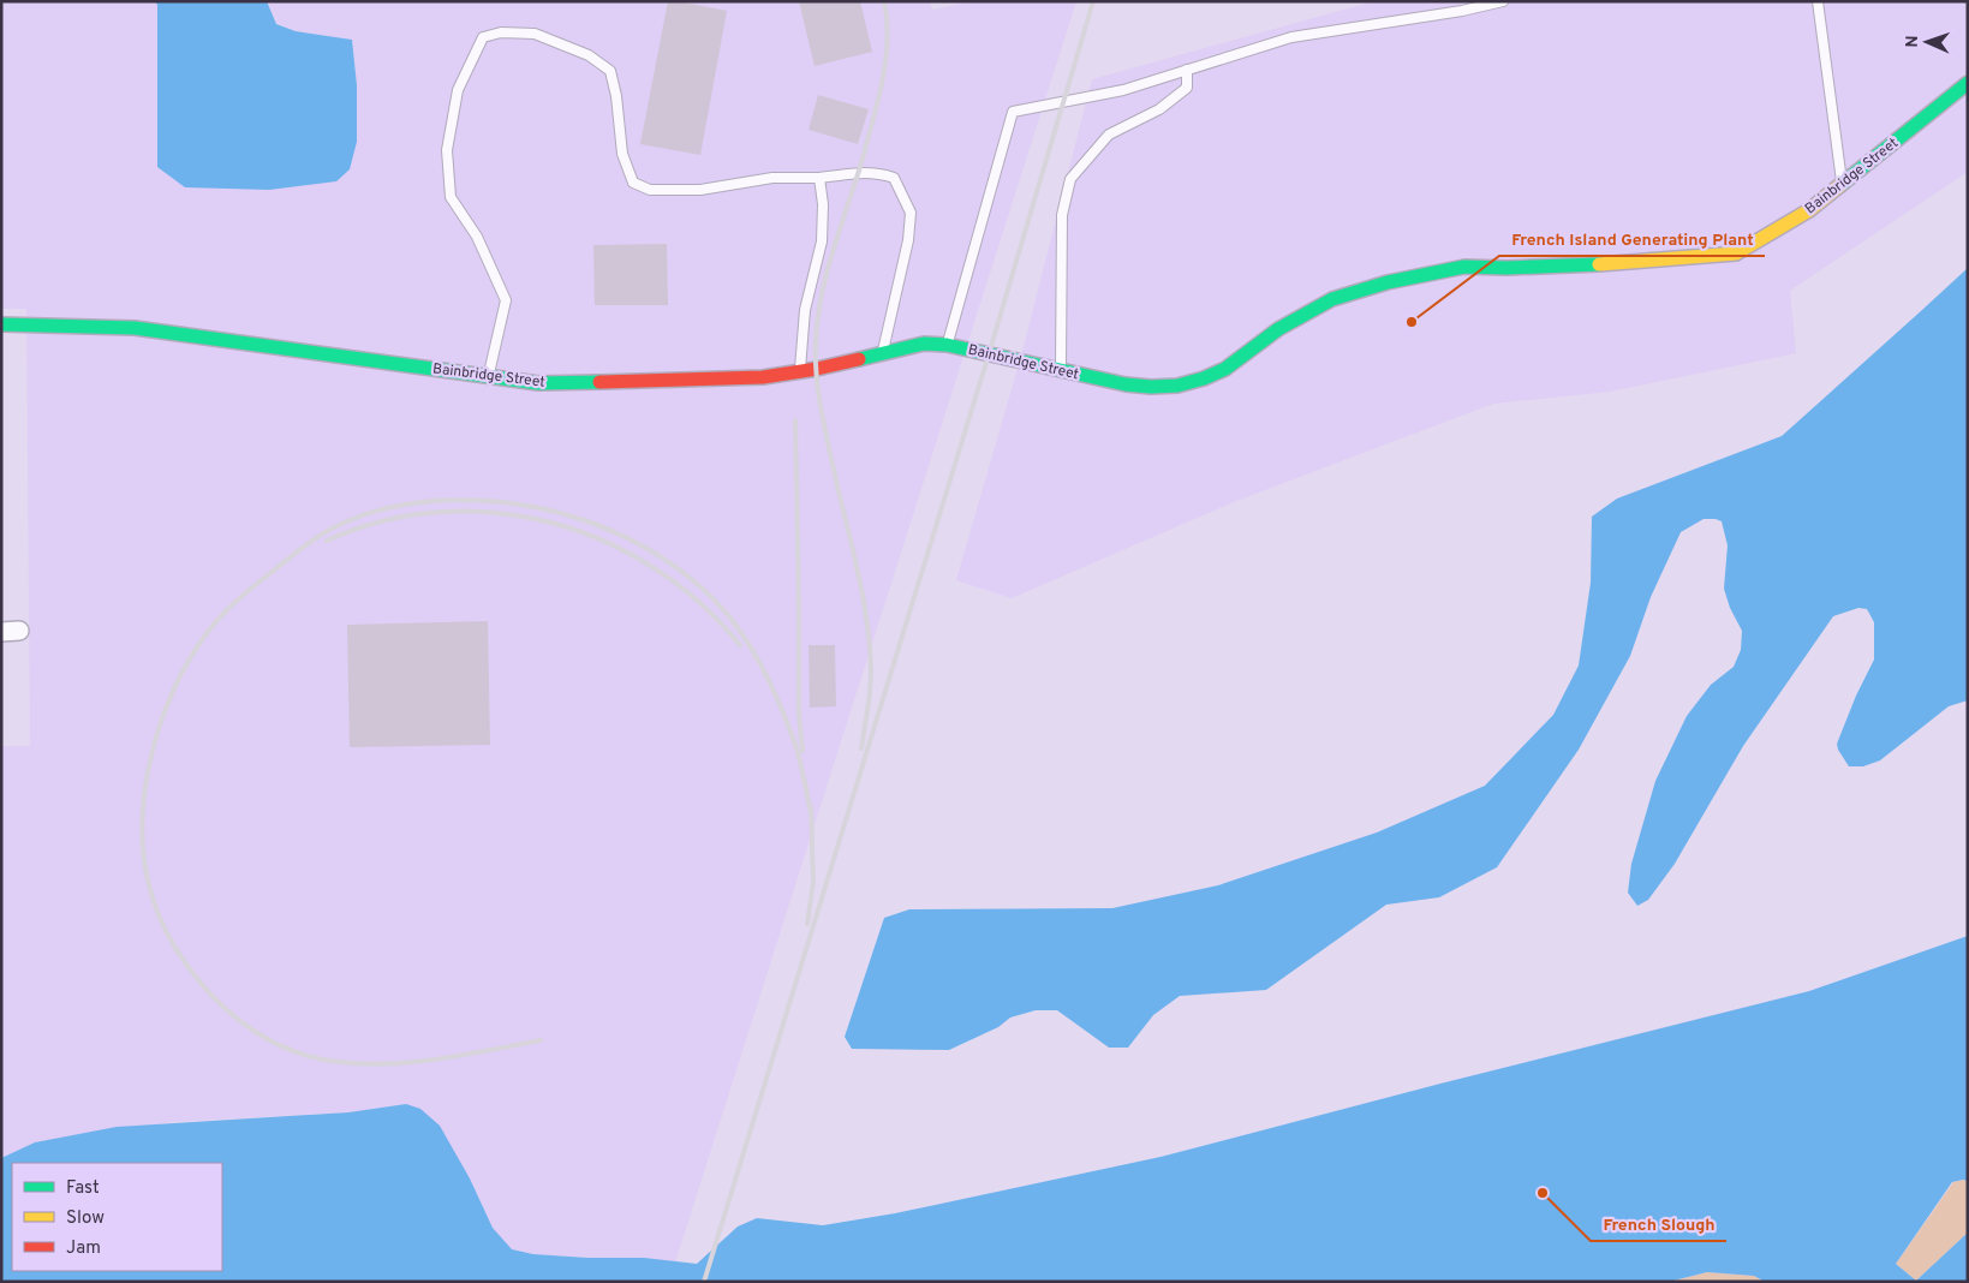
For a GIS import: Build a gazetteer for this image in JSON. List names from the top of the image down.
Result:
{
  "streets": {
    "street": ["Bainbridge Street"]
  },
  "places": ["French Island Generating Plant", "French Slough"],
  "legend": ["Fast", "Slow", "Jam"],
  "north": "left"
}
